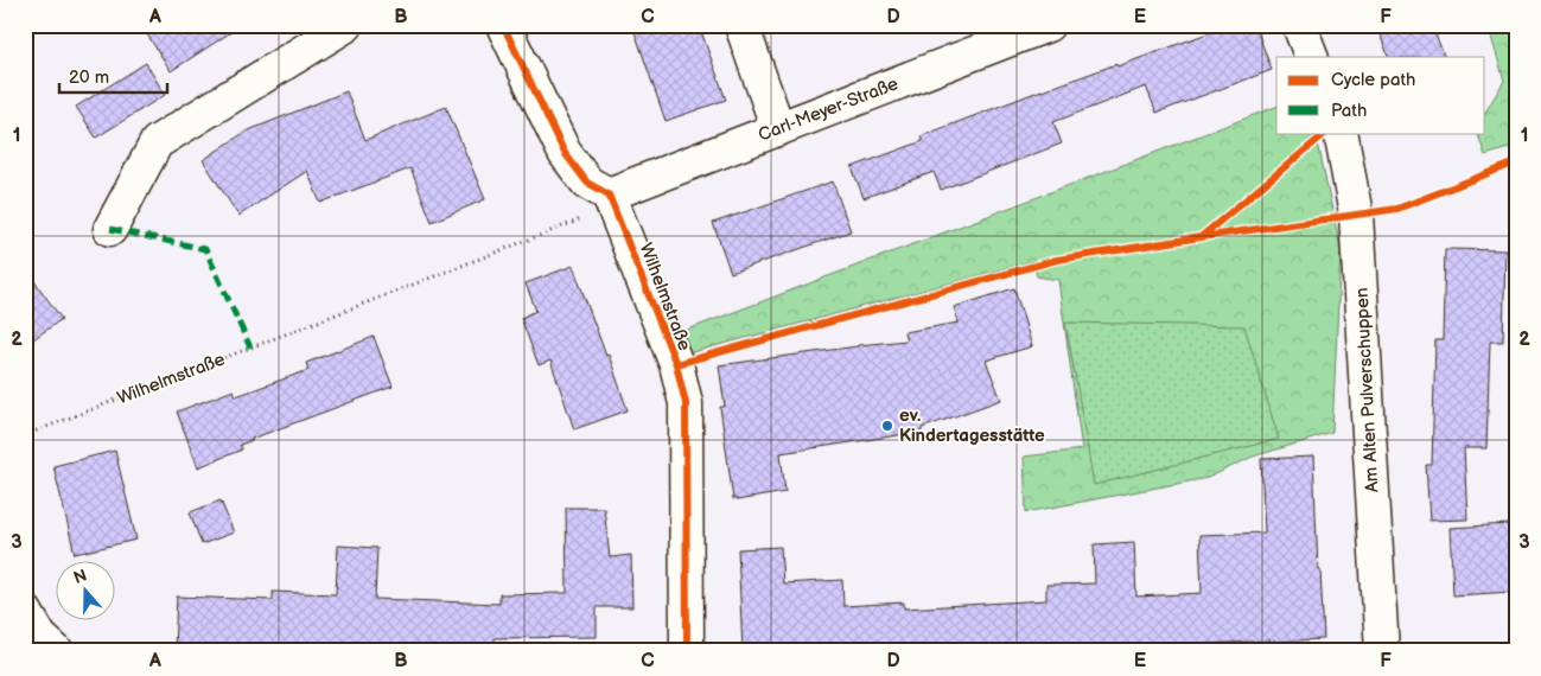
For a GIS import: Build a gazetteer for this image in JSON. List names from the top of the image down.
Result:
{
  "streets": {
    "street": ["Carl-Meyer-Straße", "Wilhelmstraße", "Am Alten Pulverschuppen"]
  },
  "crossings": [
    ["Carl-Meyer-Straße", "Wilhelmstraße"]
  ],
  "places": ["ev. Kindertagesstätte"],
  "legend": ["Cycle path", "Path"],
  "scale_bar": "20 m",
  "north": "top",
  "grid": {
    "columns": [
      "A",
      "B",
      "C",
      "D",
      "E",
      "F"
    ],
    "rows": ["1", "2", "3"]
  }
}
